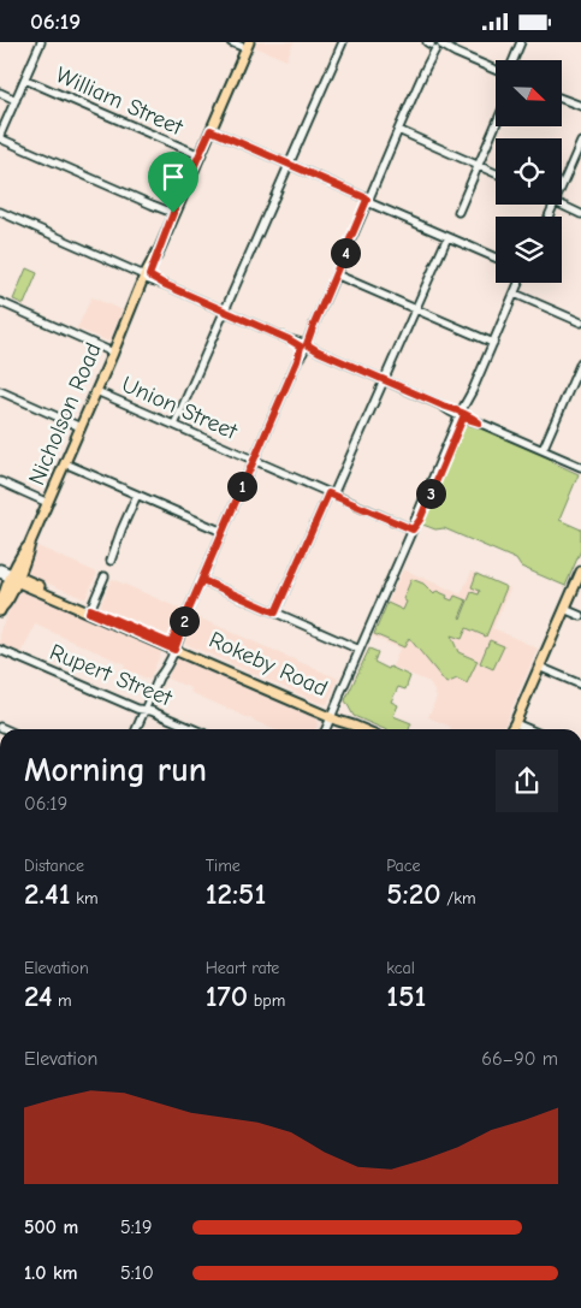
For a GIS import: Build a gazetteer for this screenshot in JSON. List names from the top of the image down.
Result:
{
  "streets": {
    "main road": ["Nicholson Road", "Rokeby Road"],
    "street": ["William Street", "Union Street", "Rupert Street"]
  },
  "crossings": [
    ["William Street", "Nicholson Road"],
    ["Union Street", "Nicholson Road"],
    ["Nicholson Road", "Rokeby Road"]
  ],
  "north": "bottom right",
  "page": {
    "status": "06:19",
    "pins": [
      "4",
      "1",
      "3",
      "2"
    ],
    "heading": ["Morning run", "06:19"],
    "stats": [
      ["Distance", "2.41 km"],
      ["Time", "12:51"],
      ["Pace", "5:20 /km"],
      ["Elevation", "24 m"],
      ["Heart rate", "170 bpm"],
      ["kcal", "151"]
    ],
    "chart": ["Elevation", "66–90 m"],
    "list": [
      {
        "name": "500 m",
        "note": "5:19"
      },
      {
        "name": "1.0 km",
        "note": "5:10"
      }
    ]
  }
}
